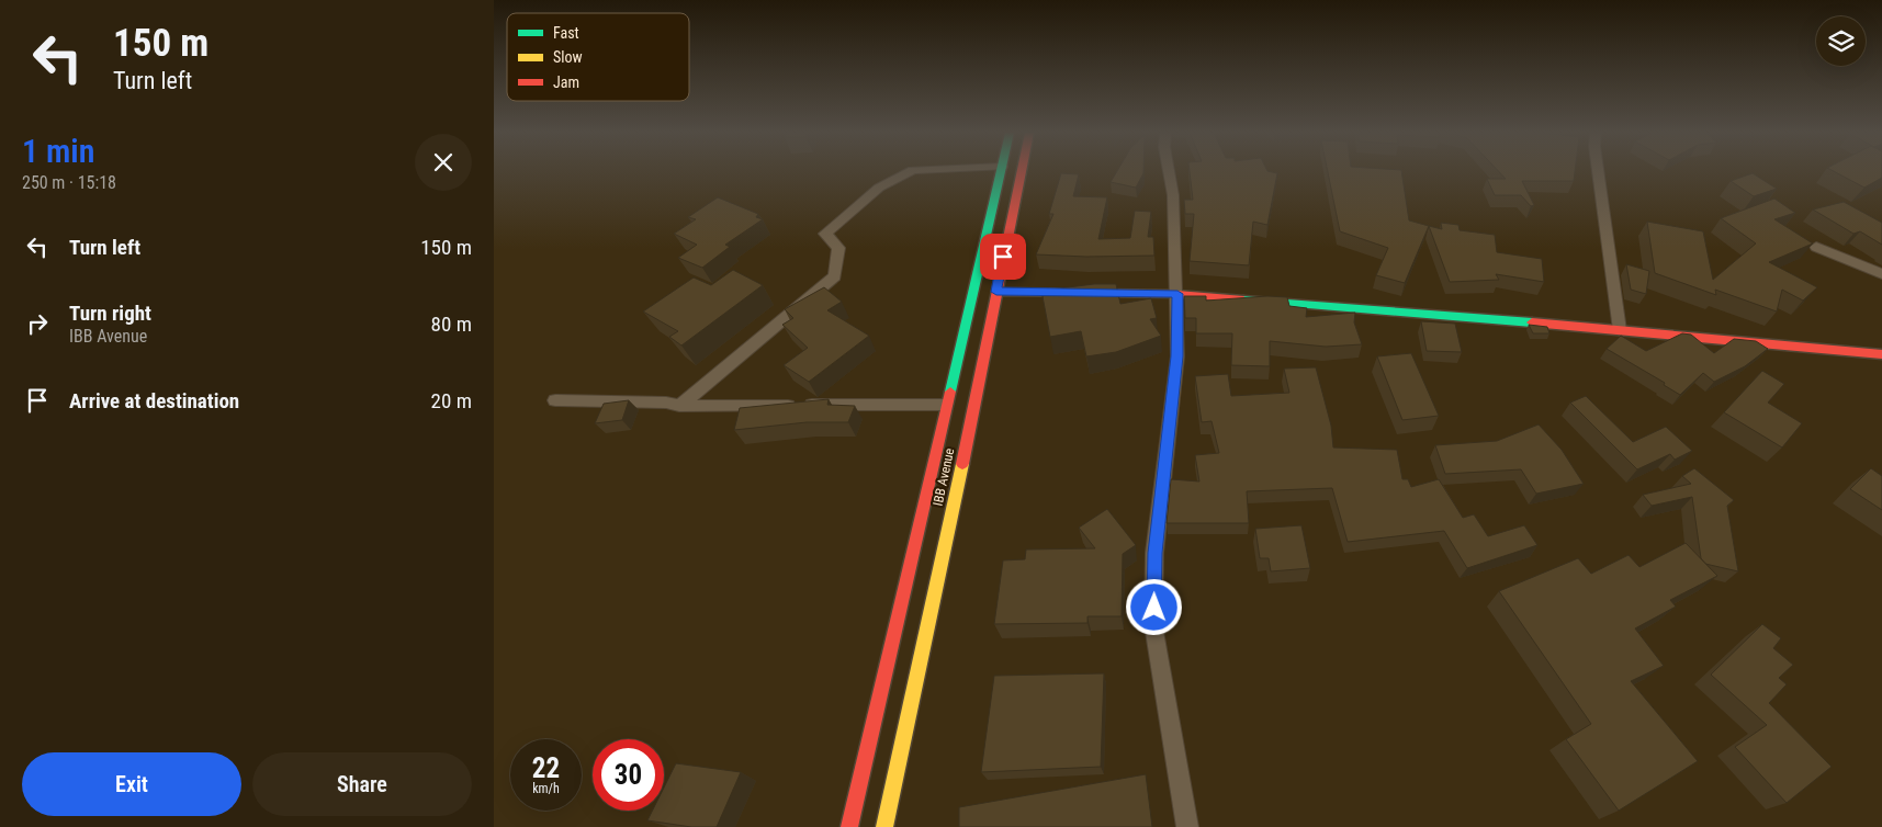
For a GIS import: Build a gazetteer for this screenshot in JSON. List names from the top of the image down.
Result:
{
  "streets": {
    "main road": ["IBB Avenue"]
  },
  "legend": ["Fast", "Slow", "Jam"],
  "page": {
    "turn": ["150 m", "Turn left"],
    "heading": ["1 min", "250 m · 15:18"],
    "list": [
      {
        "name": "Turn left",
        "value": "150 m"
      },
      {
        "name": "Turn right",
        "note": "IBB Avenue",
        "value": "80 m"
      },
      {
        "name": "Arrive at destination",
        "value": "20 m"
      }
    ],
    "speed": "22 km/h",
    "limit": "30",
    "buttons": ["Exit", "Share"]
  }
}
